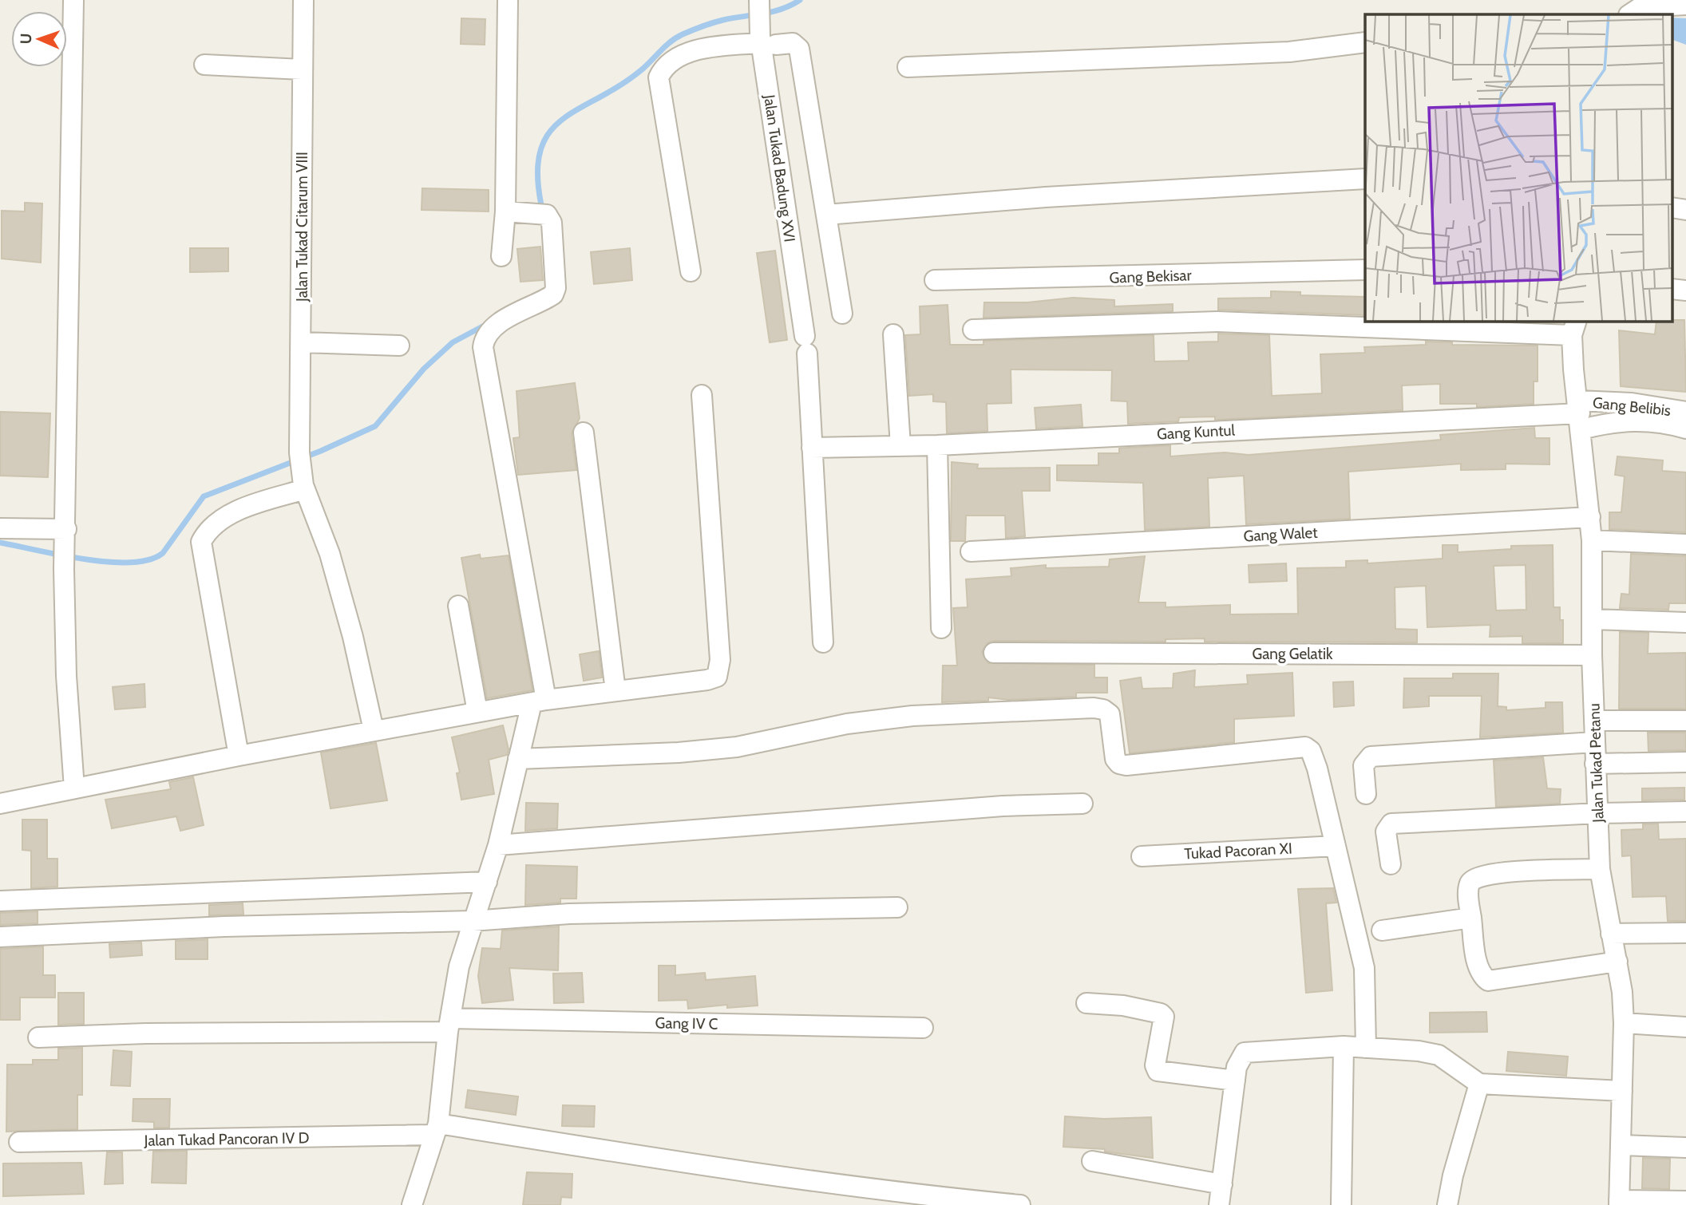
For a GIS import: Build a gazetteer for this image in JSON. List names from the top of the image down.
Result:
{
  "streets": {
    "street": [
      "Jalan Tukad Badung XVI",
      "Jalan Tukad Citarum VIII",
      "Gang Bekisar",
      "Gang Belibis",
      "Gang Kuntul",
      "Gang Walet",
      "Gang Gelatik",
      "Jalan Tukad Petanu",
      "Tukad Pacoran XI",
      "Gang IV C",
      "Jalan Tukad Pancoran IV D"
    ]
  },
  "crossings": [
    ["Jalan Tukad Badung XVI", "Gang Kuntul"],
    ["Gang Belibis", "Gang Kuntul"],
    ["Gang Belibis", "Jalan Tukad Petanu"],
    ["Gang Kuntul", "Jalan Tukad Petanu"],
    ["Gang Walet", "Jalan Tukad Petanu"],
    ["Gang Gelatik", "Jalan Tukad Petanu"]
  ],
  "north": "left"
}
